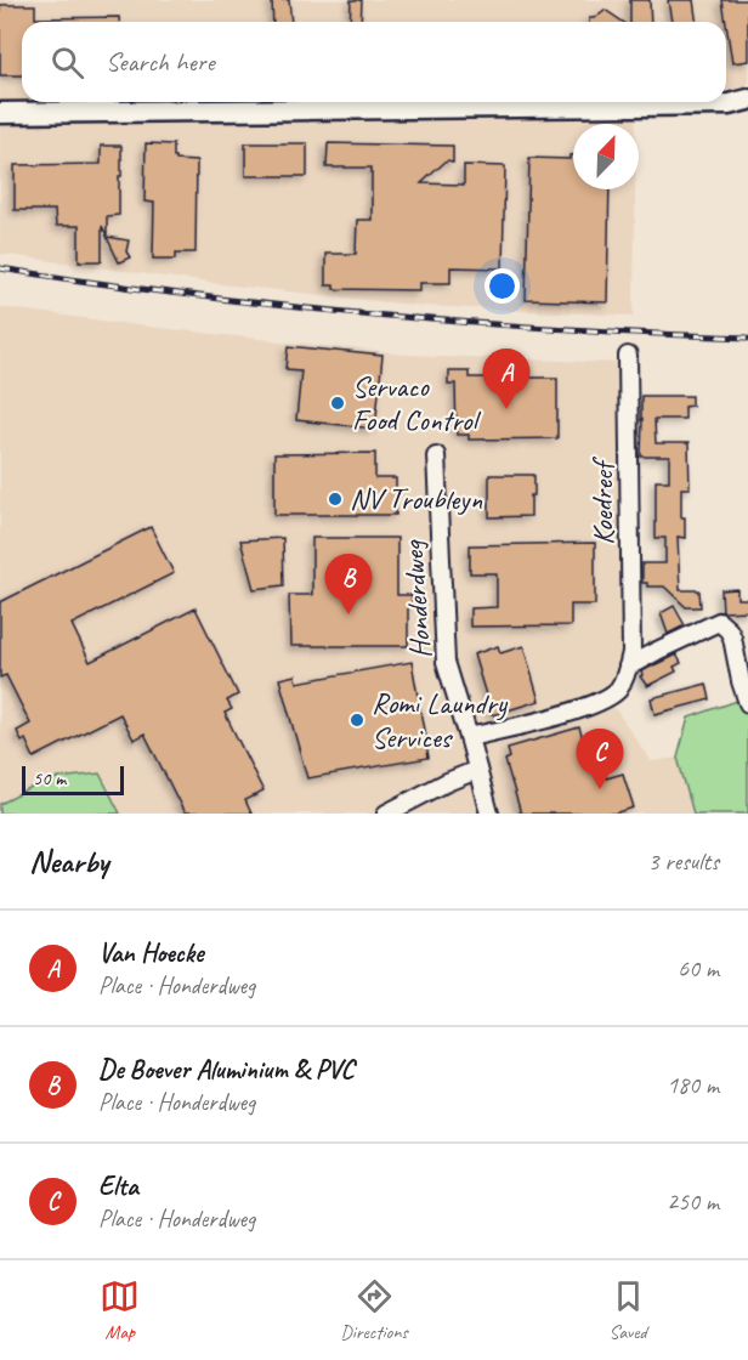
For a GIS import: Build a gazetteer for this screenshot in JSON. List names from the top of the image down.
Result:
{
  "streets": {
    "street": ["Koedreef", "Honderdweg"]
  },
  "places": ["Servaco Food Control", "NV Troubleyn", "Romi Laundry Services"],
  "scale_bar": "50 m",
  "north": "top right",
  "page": {
    "search": "Search here",
    "pins": ["A", "B", "C"],
    "scale": "50 m",
    "heading": ["Nearby", "3 results"],
    "list": [
      {
        "mark": "A",
        "name": "Van Hoecke",
        "note": "Place · Honderdweg",
        "value": "60 m"
      },
      {
        "mark": "B",
        "name": "De Boever Aluminium & PVC",
        "note": "Place · Honderdweg",
        "value": "180 m"
      },
      {
        "mark": "C",
        "name": "Elta",
        "note": "Place · Honderdweg",
        "value": "250 m"
      }
    ],
    "nav": ["Map", "Directions", "Saved"]
  }
}
